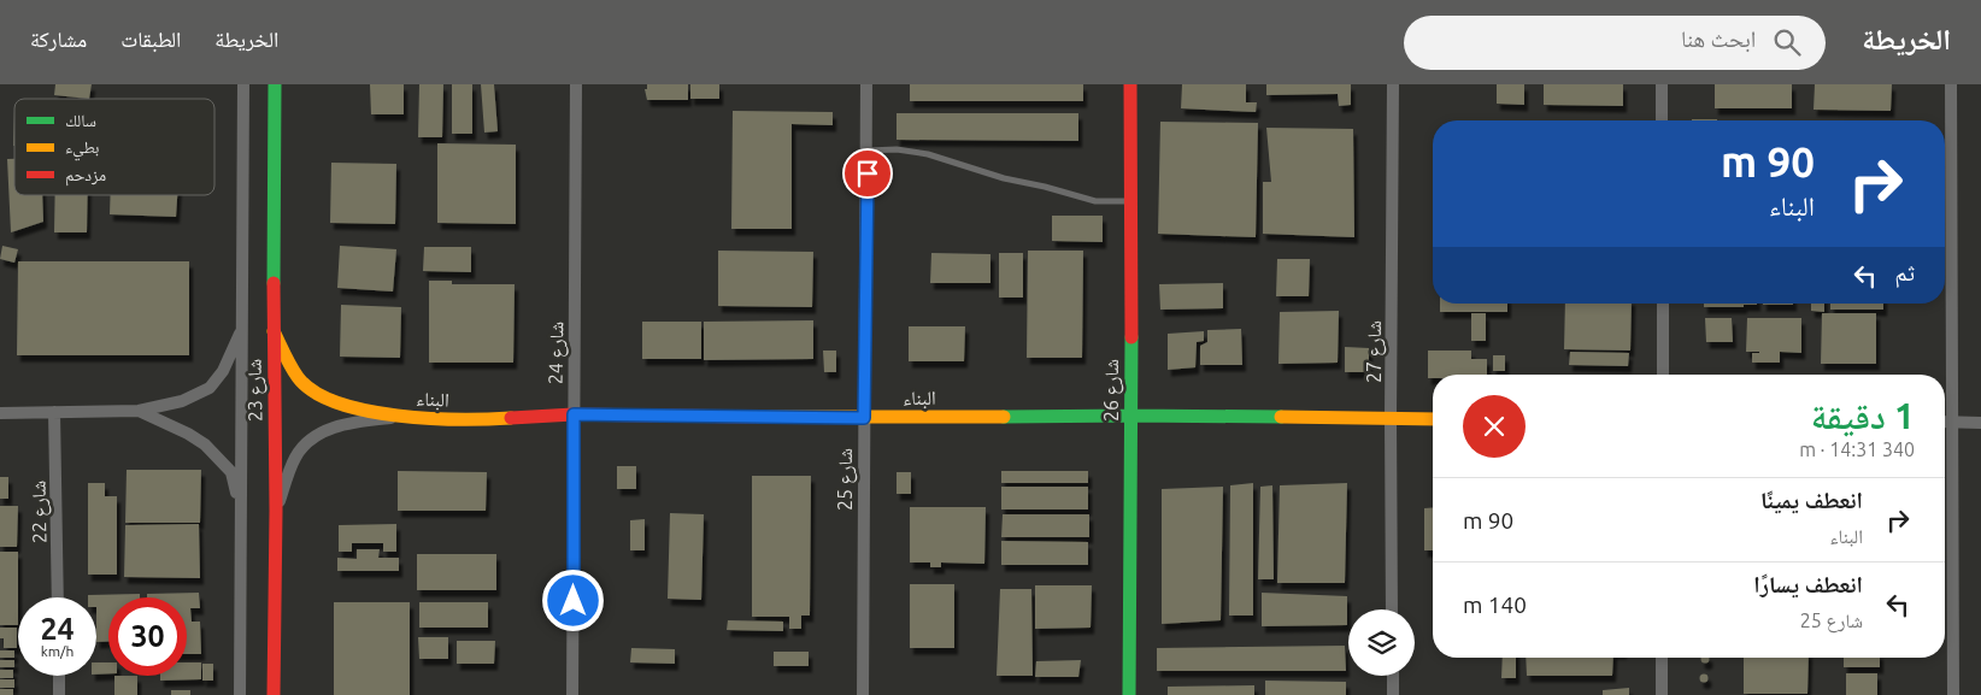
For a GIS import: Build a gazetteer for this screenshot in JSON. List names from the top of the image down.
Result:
{
  "streets": {
    "street": [
      "شارع 27",
      "شارع 24",
      "شارع 23",
      "شارع 26",
      "البناء",
      "شارع 25",
      "شارع 22"
    ]
  },
  "crossings": [
    ["شارع 27", "البناء"],
    ["شارع 24", "البناء"],
    ["شارع 23", "البناء"],
    ["شارع 26", "البناء"],
    ["البناء", "شارع 25"]
  ],
  "legend": ["سالك", "بطيء", "مزدحم"],
  "page": {
    "header": "الخريطة",
    "search": "ابحث هنا",
    "nav": ["الخريطة", "الطبقات", "مشاركة"],
    "turn": ["90 m", "البناء"],
    "then": "ثم",
    "heading": ["1 دقيقة", "340 m · 14:31"],
    "list": [
      {
        "name": "انعطف يمينًا",
        "note": "البناء",
        "value": "90 m"
      },
      {
        "name": "انعطف يسارًا",
        "note": "شارع 25",
        "value": "140 m"
      }
    ],
    "speed": "24 km/h",
    "limit": "30"
  }
}
